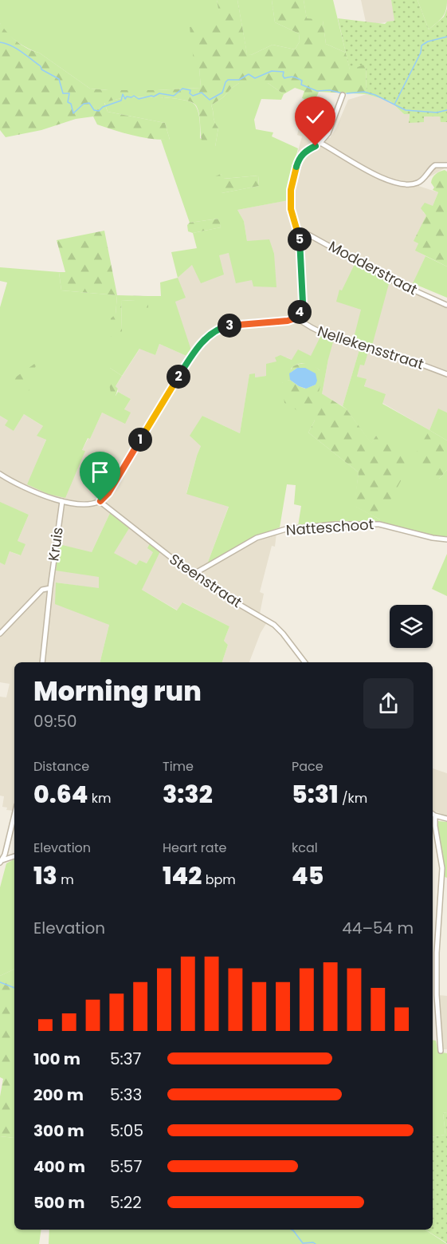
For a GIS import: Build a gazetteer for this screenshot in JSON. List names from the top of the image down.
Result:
{
  "streets": {
    "street": [
      "Modderstraat",
      "Nellekensstraat",
      "Natteschoot",
      "Kruis",
      "Steenstraat"
    ]
  },
  "crossings": [
    ["Natteschoot", "Steenstraat"]
  ],
  "page": {
    "pins": [
      "5",
      "4",
      "3",
      "2",
      "1"
    ],
    "heading": ["Morning run", "09:50"],
    "stats": [
      ["Distance", "0.64 km"],
      ["Time", "3:32"],
      ["Pace", "5:31 /km"],
      ["Elevation", "13 m"],
      ["Heart rate", "142 bpm"],
      ["kcal", "45"]
    ],
    "chart": ["Elevation", "44–54 m"],
    "list": [
      {
        "name": "100 m",
        "note": "5:37"
      },
      {
        "name": "200 m",
        "note": "5:33"
      },
      {
        "name": "300 m",
        "note": "5:05"
      },
      {
        "name": "400 m",
        "note": "5:57"
      },
      {
        "name": "500 m",
        "note": "5:22"
      }
    ]
  }
}
